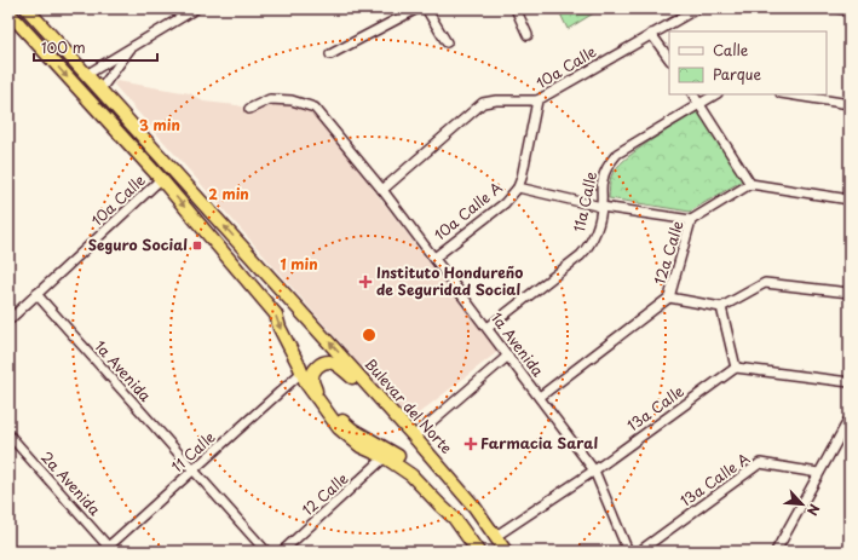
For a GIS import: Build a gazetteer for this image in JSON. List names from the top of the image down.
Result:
{
  "streets": {
    "highway": ["Bulevar del Norte"],
    "street": [
      "10a Calle",
      "11a Calle",
      "10a Calle A",
      "12a Calle",
      "1a Avenida",
      "13a Calle",
      "11 Calle",
      "13a Calle A",
      "2a Avenida",
      "12 Calle"
    ]
  },
  "crossings": [
    ["10a Calle", "10a Calle A"],
    ["10a Calle", "1a Avenida"],
    ["11a Calle", "1a Avenida"],
    ["10a Calle A", "1a Avenida"],
    ["12a Calle", "1a Avenida"],
    ["1a Avenida", "13a Calle"],
    ["1a Avenida", "11 Calle"],
    ["Bulevar del Norte", "13a Calle"],
    ["11 Calle", "2a Avenida"]
  ],
  "places": {
    "transit": ["Seguro Social"],
    "health": ["Instituto Hondureño de Seguridad Social", "Farmacia Saral"]
  },
  "legend": ["Calle", "Parque"],
  "scale_bar": "100 m",
  "north": "bottom right",
  "rings": ["3 min", "2 min", "1 min"]
}
